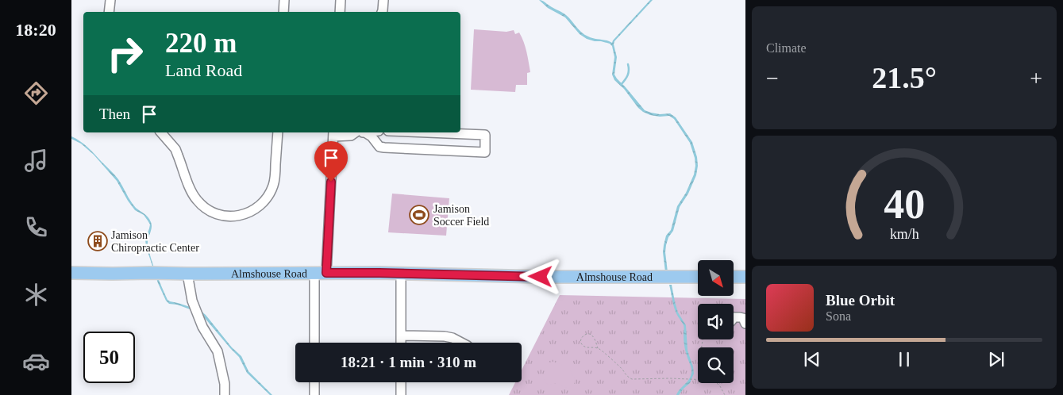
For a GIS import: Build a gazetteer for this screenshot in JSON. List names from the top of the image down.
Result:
{
  "streets": {
    "main road": ["Almshouse Road"]
  },
  "places": {
    "sports": ["Jamison Soccer Field"],
    "building": ["Jamison Chiropractic Center"]
  },
  "north": "bottom right",
  "page": {
    "tabs": "18:20",
    "tile": "Climate",
    "turn": ["220 m", "Land Road"],
    "heat": ["−", "21.5°", "+"],
    "then": "Then",
    "song": ["Blue Orbit", "Sona"],
    "limit": "50",
    "trip": "18:21 · 1 min · 310 m",
    "gauge": ["40", "km/h"]
  }
}
